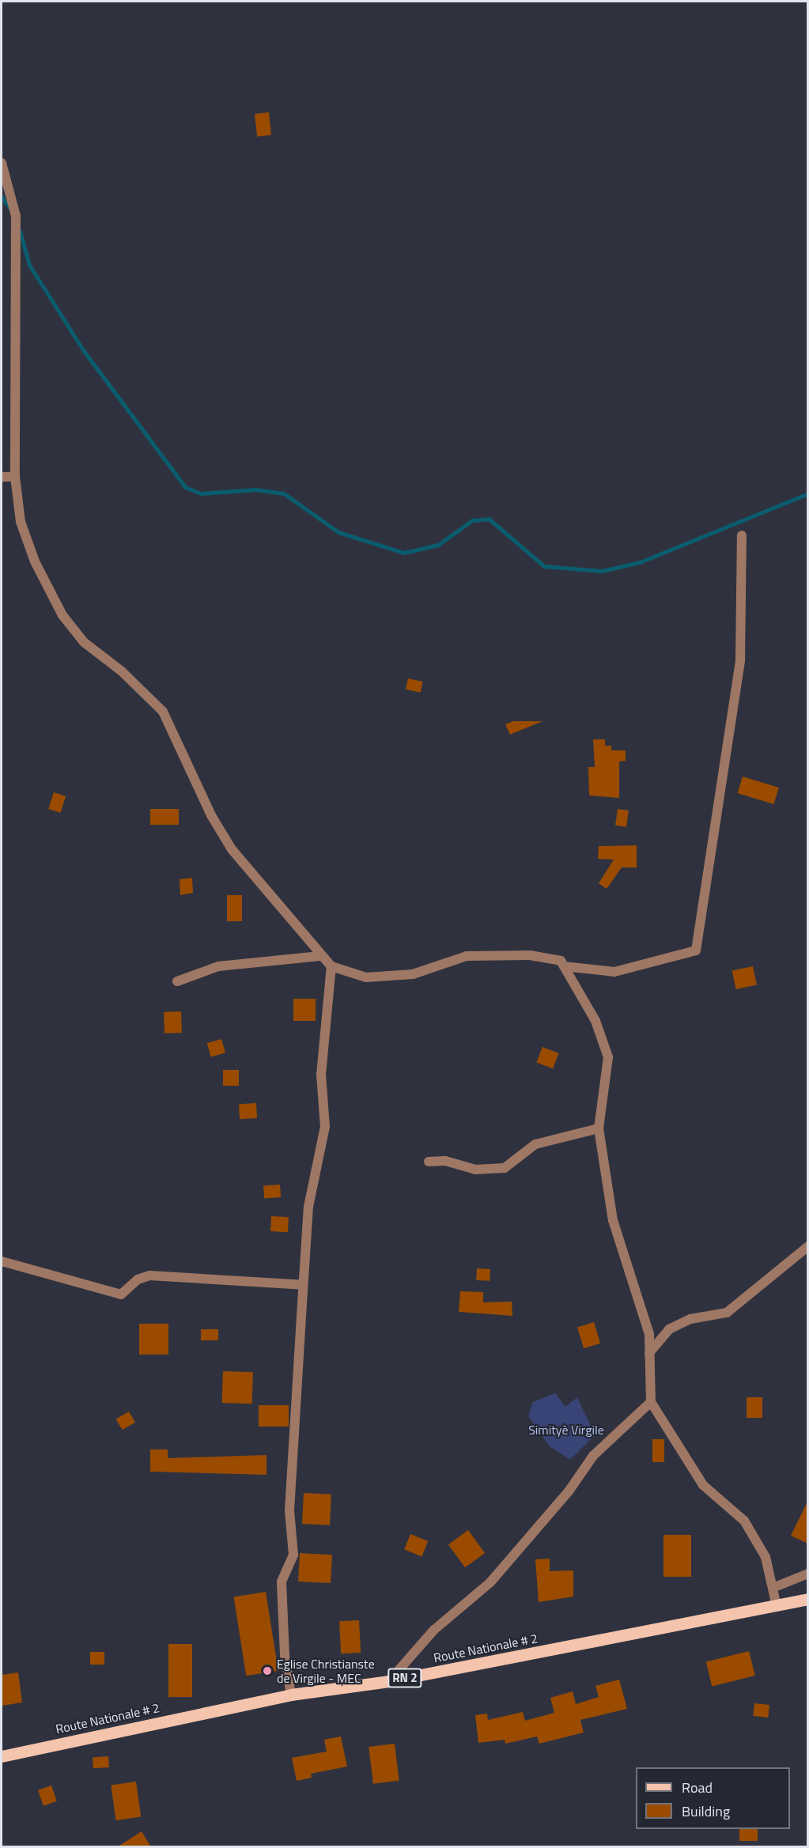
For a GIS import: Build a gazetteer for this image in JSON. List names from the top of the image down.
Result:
{
  "streets": {
    "main road": ["Route Nationale # 2", "RN 2"]
  },
  "parks": ["Simityè Virgile"],
  "places": ["Eglise Christianste de Virgile - MEC"],
  "legend": ["Road", "Building"]
}
